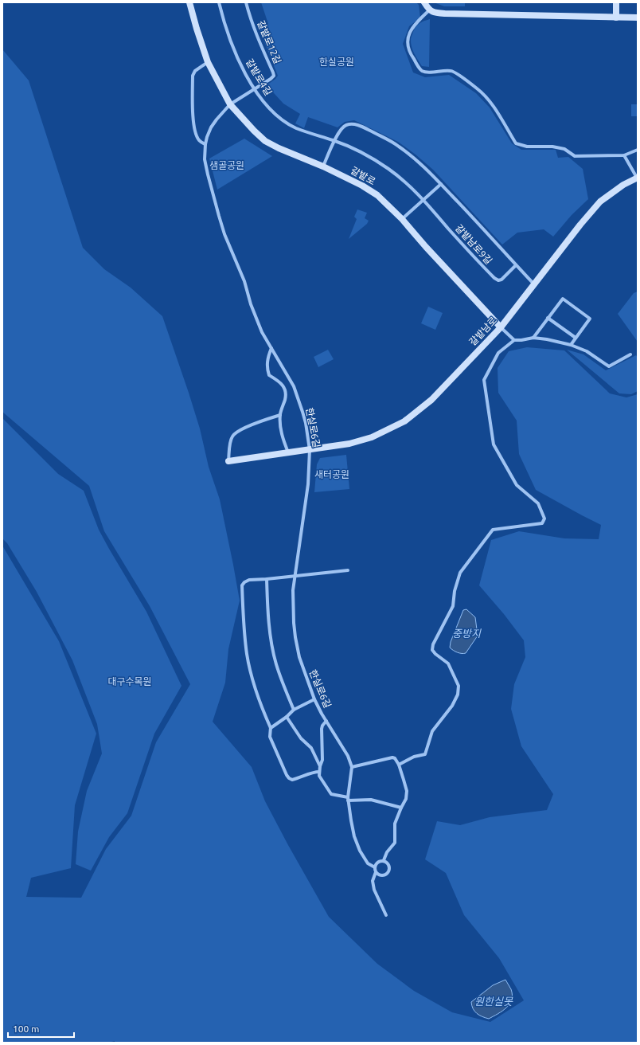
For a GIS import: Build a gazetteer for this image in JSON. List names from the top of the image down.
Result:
{
  "streets": {
    "main road": ["갈밭로", "갈밭남로"],
    "street": [
      "갈밭로12길",
      "갈밭로4길",
      "갈밭남로9길",
      "한실로6길"
    ]
  },
  "crossings": [
    ["갈밭로12길", "갈밭로4길"],
    ["갈밭로12길", "갈밭로"],
    ["갈밭로12길", "한실로6길"],
    ["갈밭로4길", "갈밭남로9길"],
    ["갈밭로", "갈밭남로"],
    ["갈밭로", "한실로6길"],
    ["갈밭남로9길", "갈밭남로"],
    ["갈밭남로", "한실로6길"]
  ],
  "water": ["중방지", "원한실못"],
  "parks": [
    "한실공원",
    "샘골공원",
    "새터공원",
    "대구수목원"
  ],
  "scale_bar": "100 m"
}
